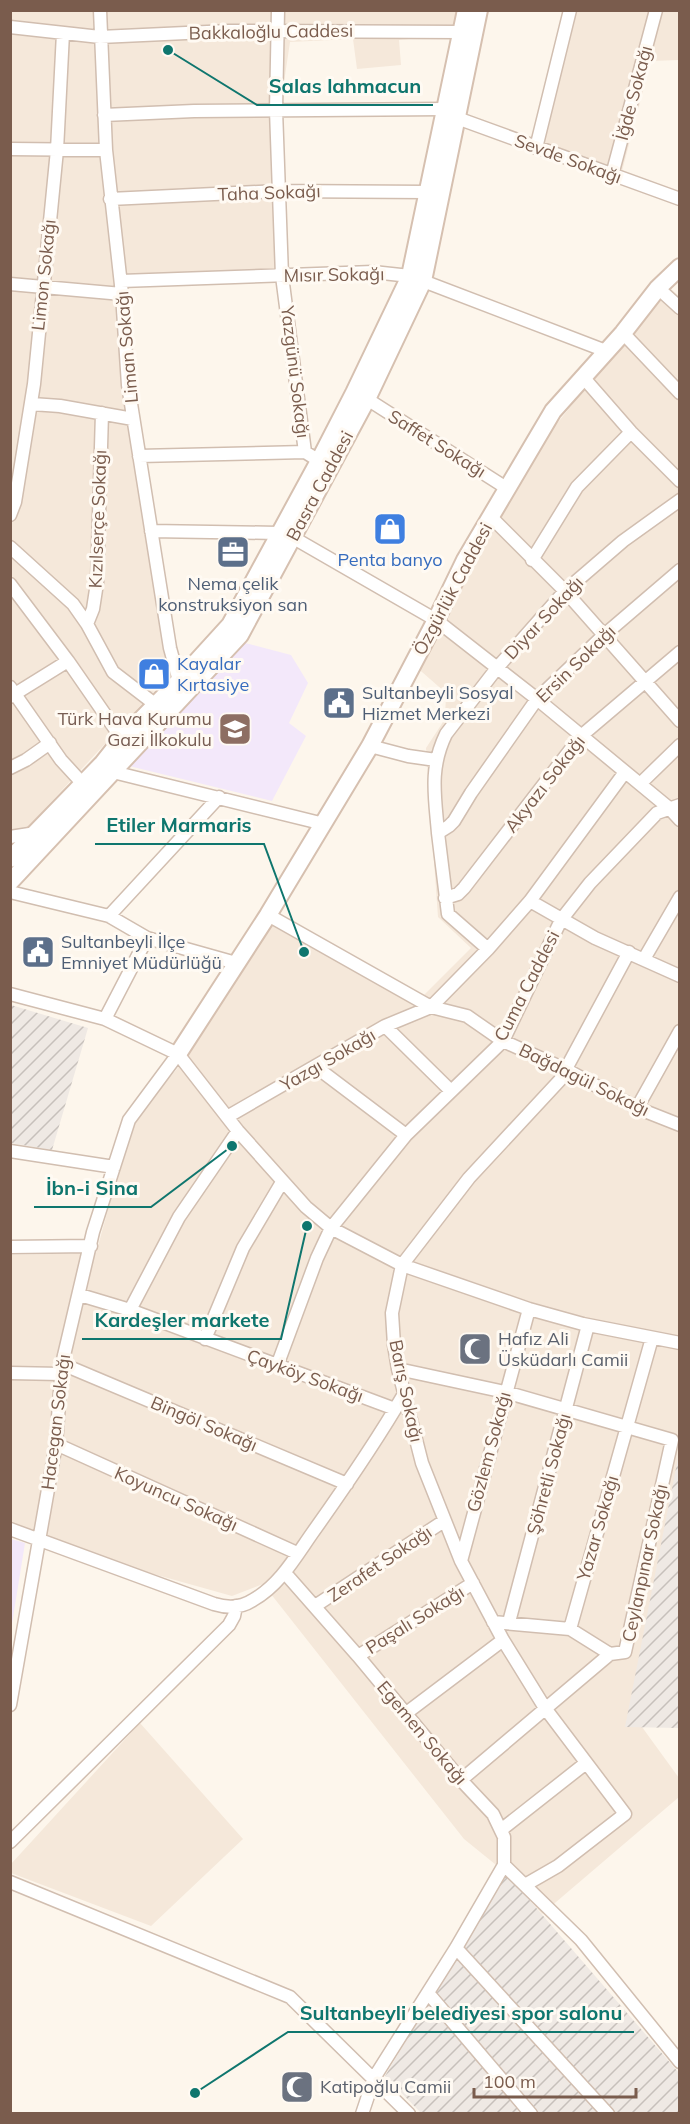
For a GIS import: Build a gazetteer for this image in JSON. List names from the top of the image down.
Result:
{
  "streets": {
    "main road": ["Basra Caddesi", "Özgürlük Caddesi"],
    "street": [
      "Bakkaloğlu Caddesi",
      "İğde Sokağı",
      "Sevde Sokağı",
      "Taha Sokağı",
      "Limon Sokağı",
      "Mısır Sokağı",
      "Liman Sokağı",
      "Yazgünü Sokağı",
      "Saffet Sokağı",
      "Kızılserçe Sokağı",
      "Diyar Sokağı",
      "Ersin Sokağı",
      "Akyazı Sokağı",
      "Cuma Caddesi",
      "Yazgı Sokağı",
      "Bağdagül Sokağı",
      "Çayköy Sokağı",
      "Barış Sokağı",
      "Hacegan Sokağı",
      "Bingöl Sokağı",
      "Gözlem Sokağı",
      "Şöhretli Sokağı",
      "Koyuncu Sokağı",
      "Yazar Sokağı",
      "Ceylanpınar Sokağı",
      "Zerafet Sokağı",
      "Paşalı Sokağı",
      "Egemen Sokağı"
    ]
  },
  "crossings": [
    ["Bakkaloğlu Caddesi", "Limon Sokağı"],
    ["Bakkaloğlu Caddesi", "Liman Sokağı"],
    ["Bakkaloğlu Caddesi", "Yazgünü Sokağı"],
    ["Bakkaloğlu Caddesi", "Basra Caddesi"],
    ["İğde Sokağı", "Sevde Sokağı"],
    ["Sevde Sokağı", "Liman Sokağı"],
    ["Sevde Sokağı", "Yazgünü Sokağı"],
    ["Sevde Sokağı", "Basra Caddesi"],
    ["Taha Sokağı", "Liman Sokağı"],
    ["Taha Sokağı", "Yazgünü Sokağı"],
    ["Taha Sokağı", "Basra Caddesi"],
    ["Limon Sokağı", "Mısır Sokağı"],
    ["Mısır Sokağı", "Liman Sokağı"],
    ["Mısır Sokağı", "Yazgünü Sokağı"],
    ["Mısır Sokağı", "Basra Caddesi"],
    ["Mısır Sokağı", "Özgürlük Caddesi"],
    ["Liman Sokağı", "Basra Caddesi"],
    ["Yazgünü Sokağı", "Basra Caddesi"],
    ["Saffet Sokağı", "Basra Caddesi"],
    ["Saffet Sokağı", "Özgürlük Caddesi"],
    ["Özgürlük Caddesi", "Bağdagül Sokağı"],
    ["Özgürlük Caddesi", "Hacegan Sokağı"],
    ["Diyar Sokağı", "Ersin Sokağı"],
    ["Cuma Caddesi", "Bağdagül Sokağı"],
    ["Cuma Caddesi", "Çayköy Sokağı"],
    ["Yazgı Sokağı", "Bağdagül Sokağı"],
    ["Bağdagül Sokağı", "Barış Sokağı"],
    ["Çayköy Sokağı", "Hacegan Sokağı"],
    ["Barış Sokağı", "Gözlem Sokağı"],
    ["Barış Sokağı", "Ceylanpınar Sokağı"],
    ["Barış Sokağı", "Zerafet Sokağı"],
    ["Barış Sokağı", "Paşalı Sokağı"],
    ["Hacegan Sokağı", "Bingöl Sokağı"],
    ["Hacegan Sokağı", "Koyuncu Sokağı"],
    ["Ceylanpınar Sokağı", "Egemen Sokağı"],
    ["Zerafet Sokağı", "Egemen Sokağı"],
    ["Paşalı Sokağı", "Egemen Sokağı"]
  ],
  "places": {
    "other": [
      "Salas lahmacun",
      "Etiler Marmaris",
      "İbn-i Sina",
      "Kardeşler markete",
      "Sultanbeyli belediyesi spor salonu"
    ],
    "shop": ["Penta banyo", "Kayalar Kırtasiye"],
    "office": ["Nema çelik konstruksiyon san"],
    "public building": ["Sultanbeyli Sosyal Hizmet Merkezi", "Sultanbeyli İlçe Emniyet Müdürlüğü"],
    "school or university": ["Türk Hava Kurumu Gazi İlkokulu"],
    "mosque": ["Hafız Ali Üsküdarlı Camii", "Katipoğlu Camii"]
  },
  "scale_bar": "100 m"
}
